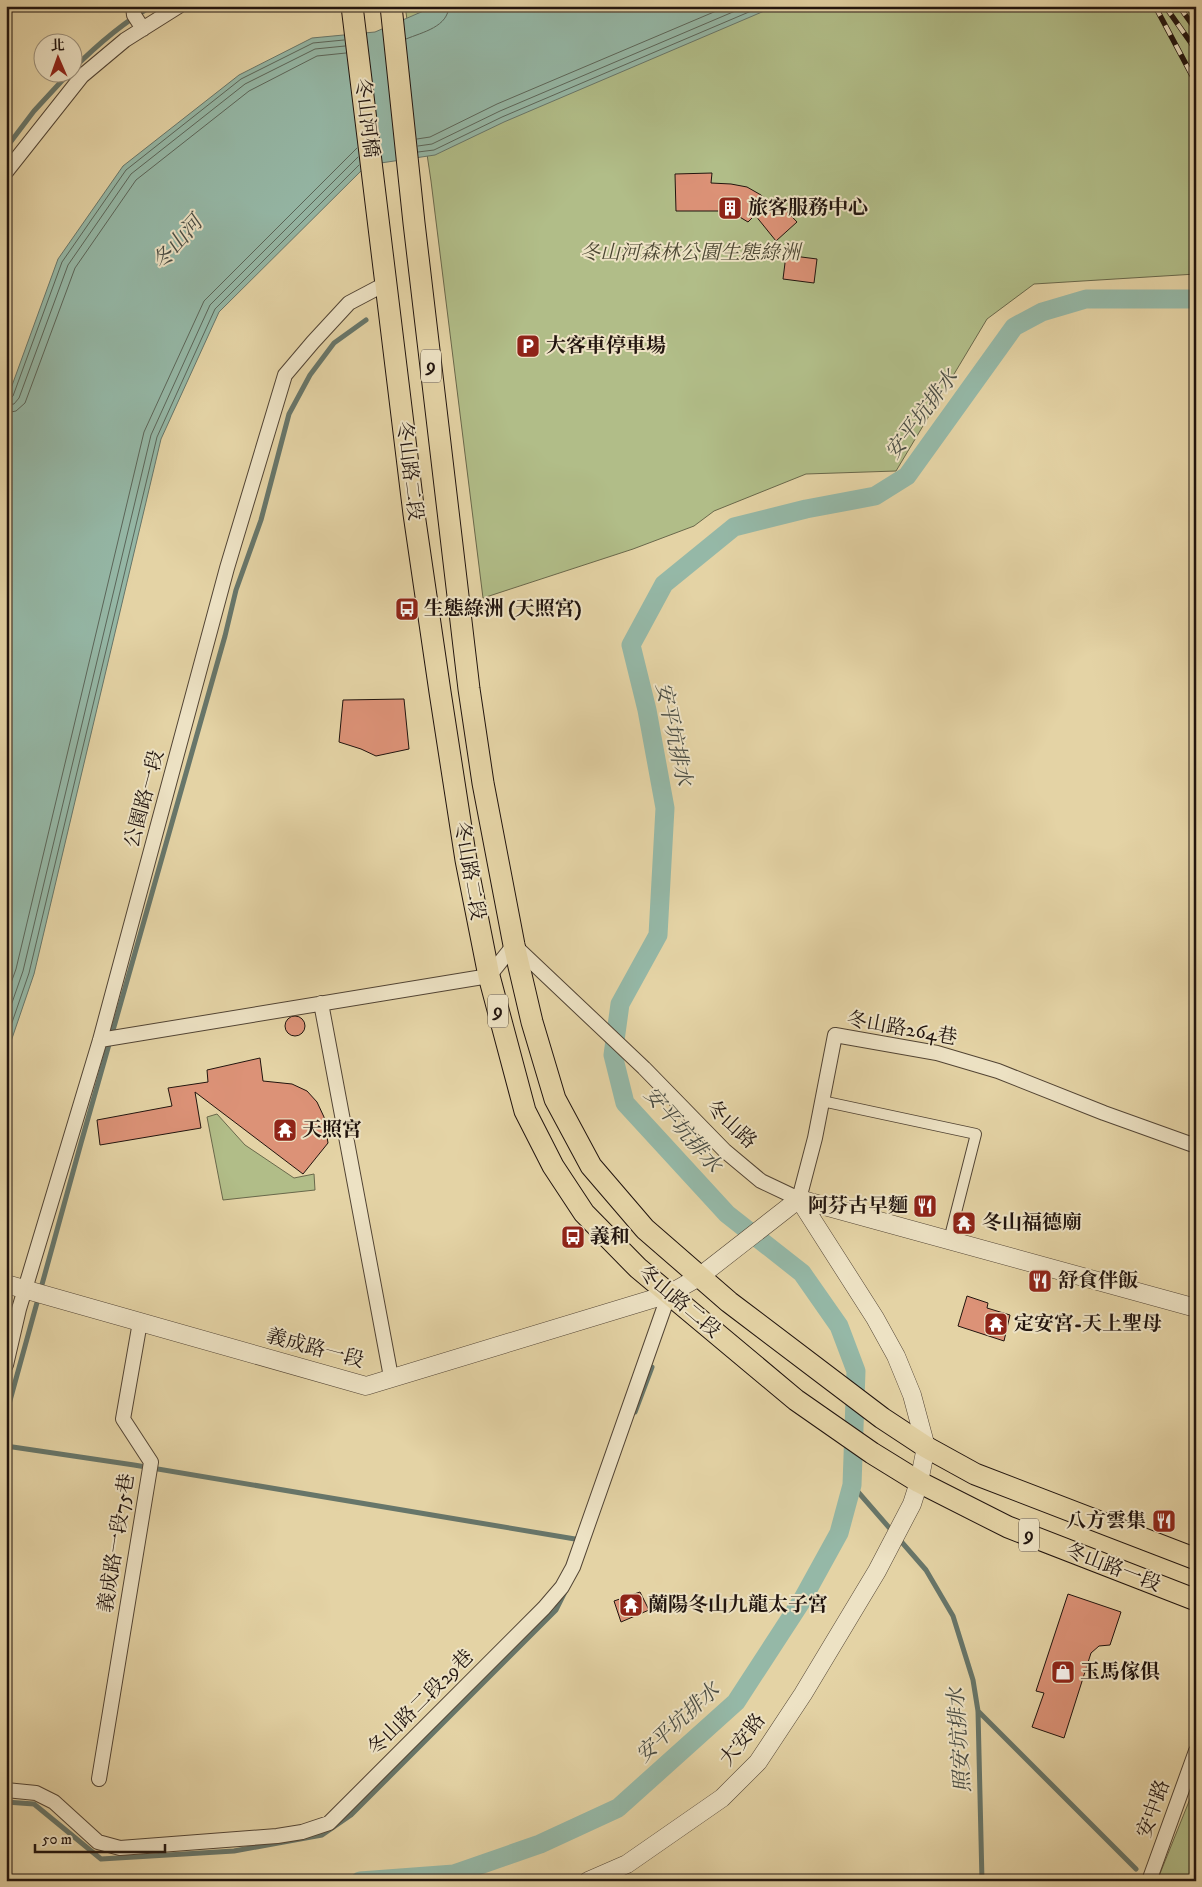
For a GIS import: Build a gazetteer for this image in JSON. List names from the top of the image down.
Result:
{
  "streets": {
    "main road": [
      "冬山河橋",
      "9",
      "冬山路二段",
      "冬山路一段"
    ],
    "street": [
      "公園路一段",
      "冬山路264巷",
      "冬山路",
      "義成路一段",
      "義成路一段75巷",
      "冬山路二段29巷",
      "大安路",
      "安中路"
    ]
  },
  "crossings": [
    ["冬山河橋", "冬山路二段"],
    ["冬山路二段", "公園路一段"],
    ["冬山路二段", "冬山路"],
    ["冬山路二段", "義成路一段"],
    ["冬山路二段", "冬山路一段"],
    ["冬山路二段", "冬山路二段29巷"],
    ["公園路一段", "義成路一段"],
    ["冬山路264巷", "冬山路"],
    ["義成路一段", "義成路一段75巷"],
    ["義成路一段", "冬山路二段29巷"],
    ["冬山路一段", "大安路"]
  ],
  "water": ["冬山河", "安平坑排水", "照安坑排水"],
  "parks": ["冬山河森林公園生態綠洲"],
  "places": {
    "building": ["旅客服務中心"],
    "parking": ["大客車停車場"],
    "bus stop": ["生態綠洲 (天照宮)", "義和"],
    "temple": [
      "天照宮",
      "冬山福德廟",
      "定安宮-天上聖母",
      "蘭陽冬山九龍太子宮"
    ],
    "restaurant": ["阿芬古早麵", "舒食伴飯", "八方雲集"],
    "shop": ["玉馬傢俱"]
  },
  "scale_bar": "50 m",
  "north": "top"
}
